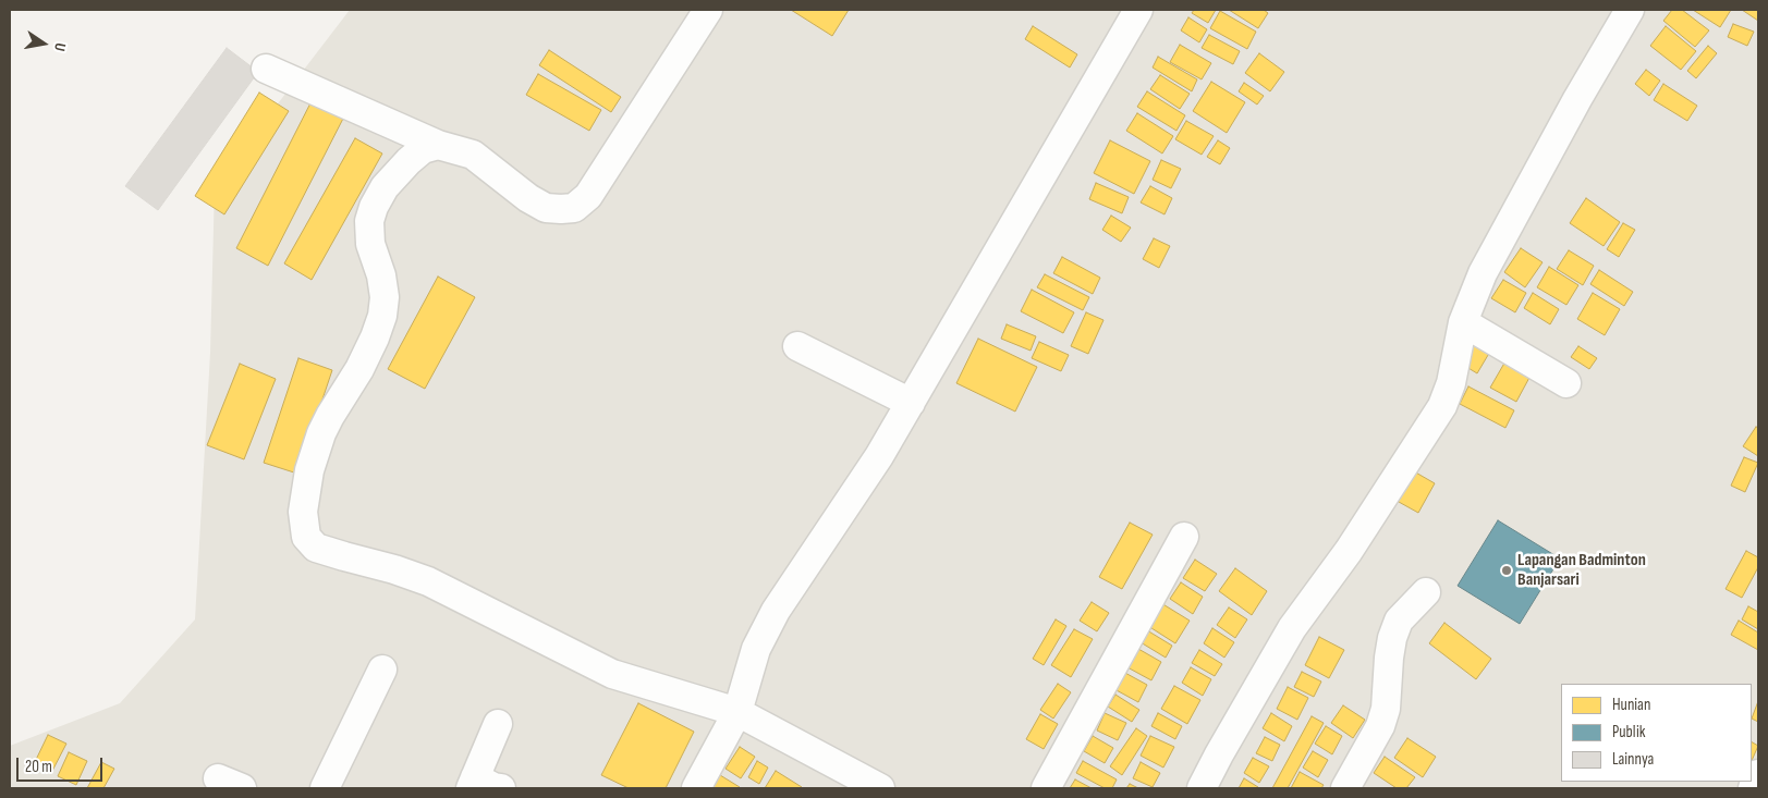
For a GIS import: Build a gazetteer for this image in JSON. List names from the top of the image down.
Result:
{
  "places": ["Lapangan Badminton Banjarsari"],
  "legend": ["Hunian", "Publik", "Lainnya"],
  "scale_bar": "20 m",
  "north": "right"
}
